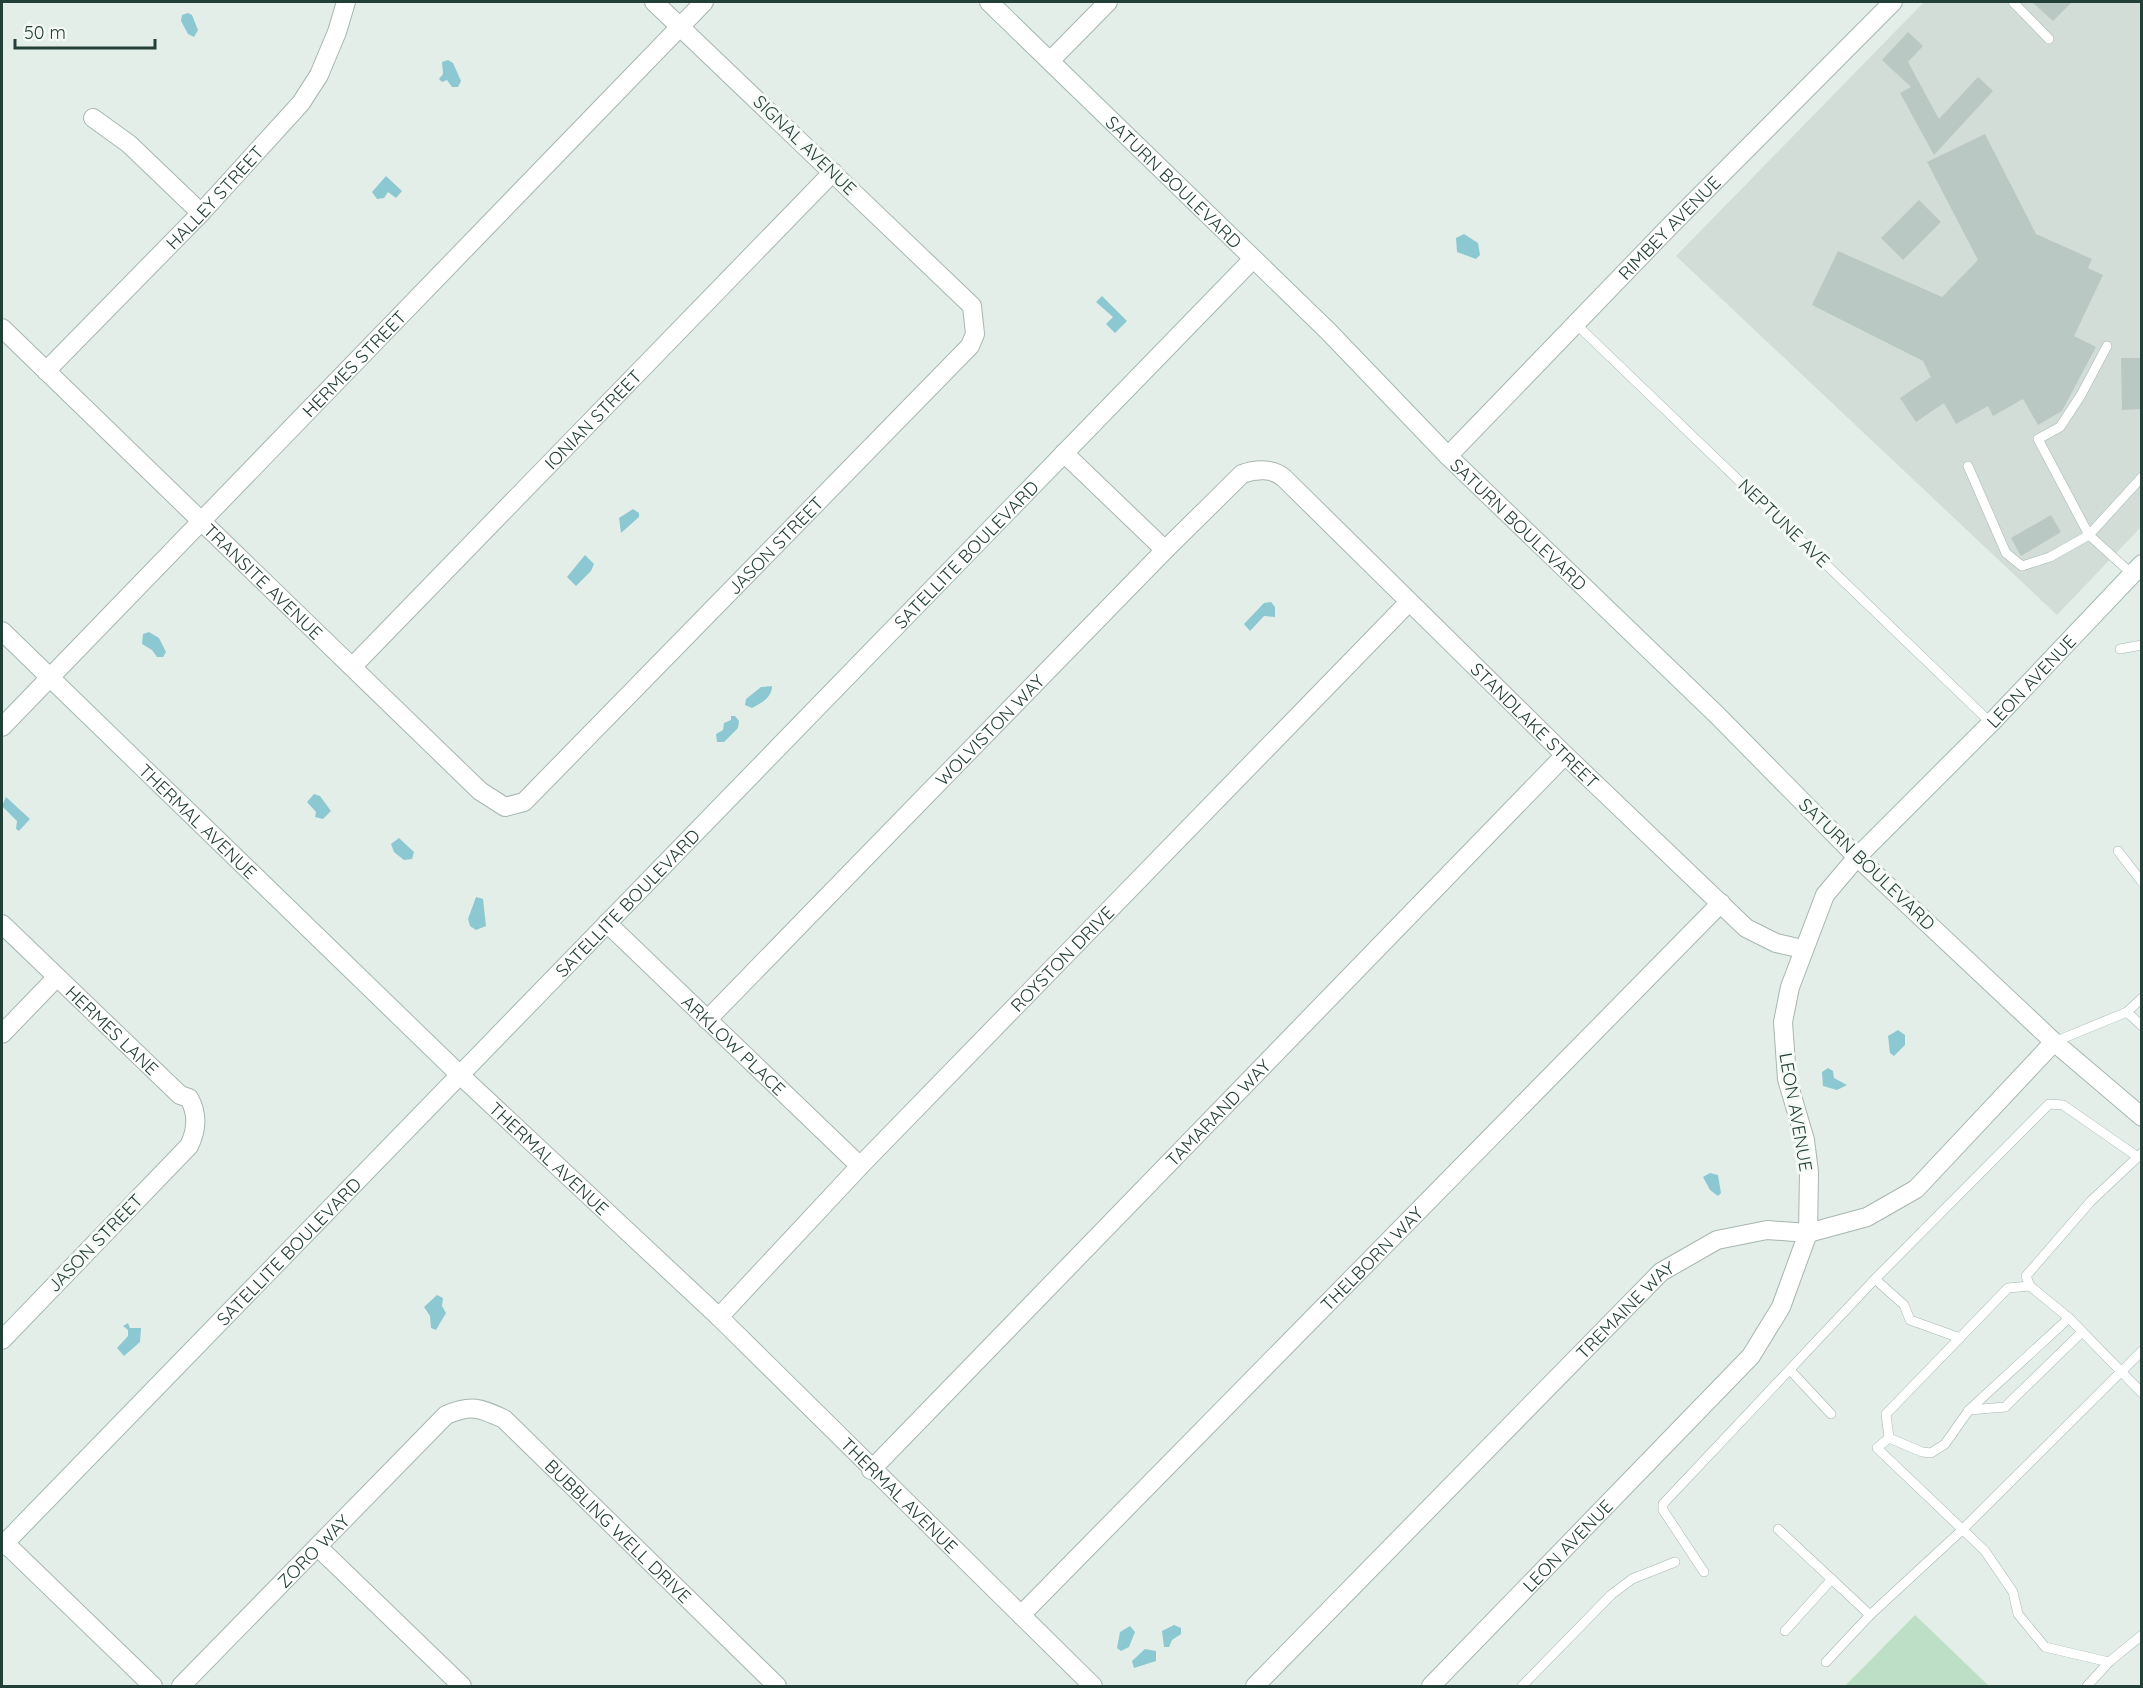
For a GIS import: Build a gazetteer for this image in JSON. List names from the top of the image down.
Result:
{
  "streets": {
    "street": [
      "SIGNAL AVENUE",
      "SATURN BOULEVARD",
      "HALLEY STREET",
      "RIMBEY AVENUE",
      "HERMES STREET",
      "IONIAN STREET",
      "JASON STREET",
      "SATELLITE BOULEVARD",
      "TRANSITE AVENUE",
      "LEON AVENUE",
      "STANDLAKE STREET",
      "WOLVISTON WAY",
      "THERMAL AVENUE",
      "ROYSTON DRIVE",
      "HERMES LANE",
      "ARKLOW PLACE",
      "TAMARAND WAY",
      "THELBORN WAY",
      "TREMAINE WAY",
      "BUBBLING WELL DRIVE",
      "ZORO WAY"
    ],
    "lane": ["NEPTUNE AVE"]
  },
  "crossings": [
    ["SIGNAL AVENUE", "HERMES STREET"],
    ["SIGNAL AVENUE", "IONIAN STREET"],
    ["SIGNAL AVENUE", "JASON STREET"],
    ["SATURN BOULEVARD", "RIMBEY AVENUE"],
    ["SATURN BOULEVARD", "SATELLITE BOULEVARD"],
    ["SATURN BOULEVARD", "LEON AVENUE"],
    ["SATURN BOULEVARD", "TREMAINE WAY"],
    ["HALLEY STREET", "TRANSITE AVENUE"],
    ["RIMBEY AVENUE", "NEPTUNE AVE"],
    ["HERMES STREET", "TRANSITE AVENUE"],
    ["HERMES STREET", "THERMAL AVENUE"],
    ["IONIAN STREET", "TRANSITE AVENUE"],
    ["NEPTUNE AVE", "LEON AVENUE"],
    ["JASON STREET", "TRANSITE AVENUE"],
    ["JASON STREET", "HERMES LANE"],
    ["SATELLITE BOULEVARD", "THERMAL AVENUE"],
    ["SATELLITE BOULEVARD", "ARKLOW PLACE"],
    ["LEON AVENUE", "STANDLAKE STREET"],
    ["LEON AVENUE", "TREMAINE WAY"],
    ["STANDLAKE STREET", "WOLVISTON WAY"],
    ["STANDLAKE STREET", "ROYSTON DRIVE"],
    ["STANDLAKE STREET", "TAMARAND WAY"],
    ["STANDLAKE STREET", "THELBORN WAY"],
    ["WOLVISTON WAY", "ARKLOW PLACE"],
    ["THERMAL AVENUE", "ROYSTON DRIVE"],
    ["THERMAL AVENUE", "TAMARAND WAY"],
    ["THERMAL AVENUE", "THELBORN WAY"],
    ["ROYSTON DRIVE", "ARKLOW PLACE"],
    ["BUBBLING WELL DRIVE", "ZORO WAY"]
  ],
  "scale_bar": "50 m"
}
